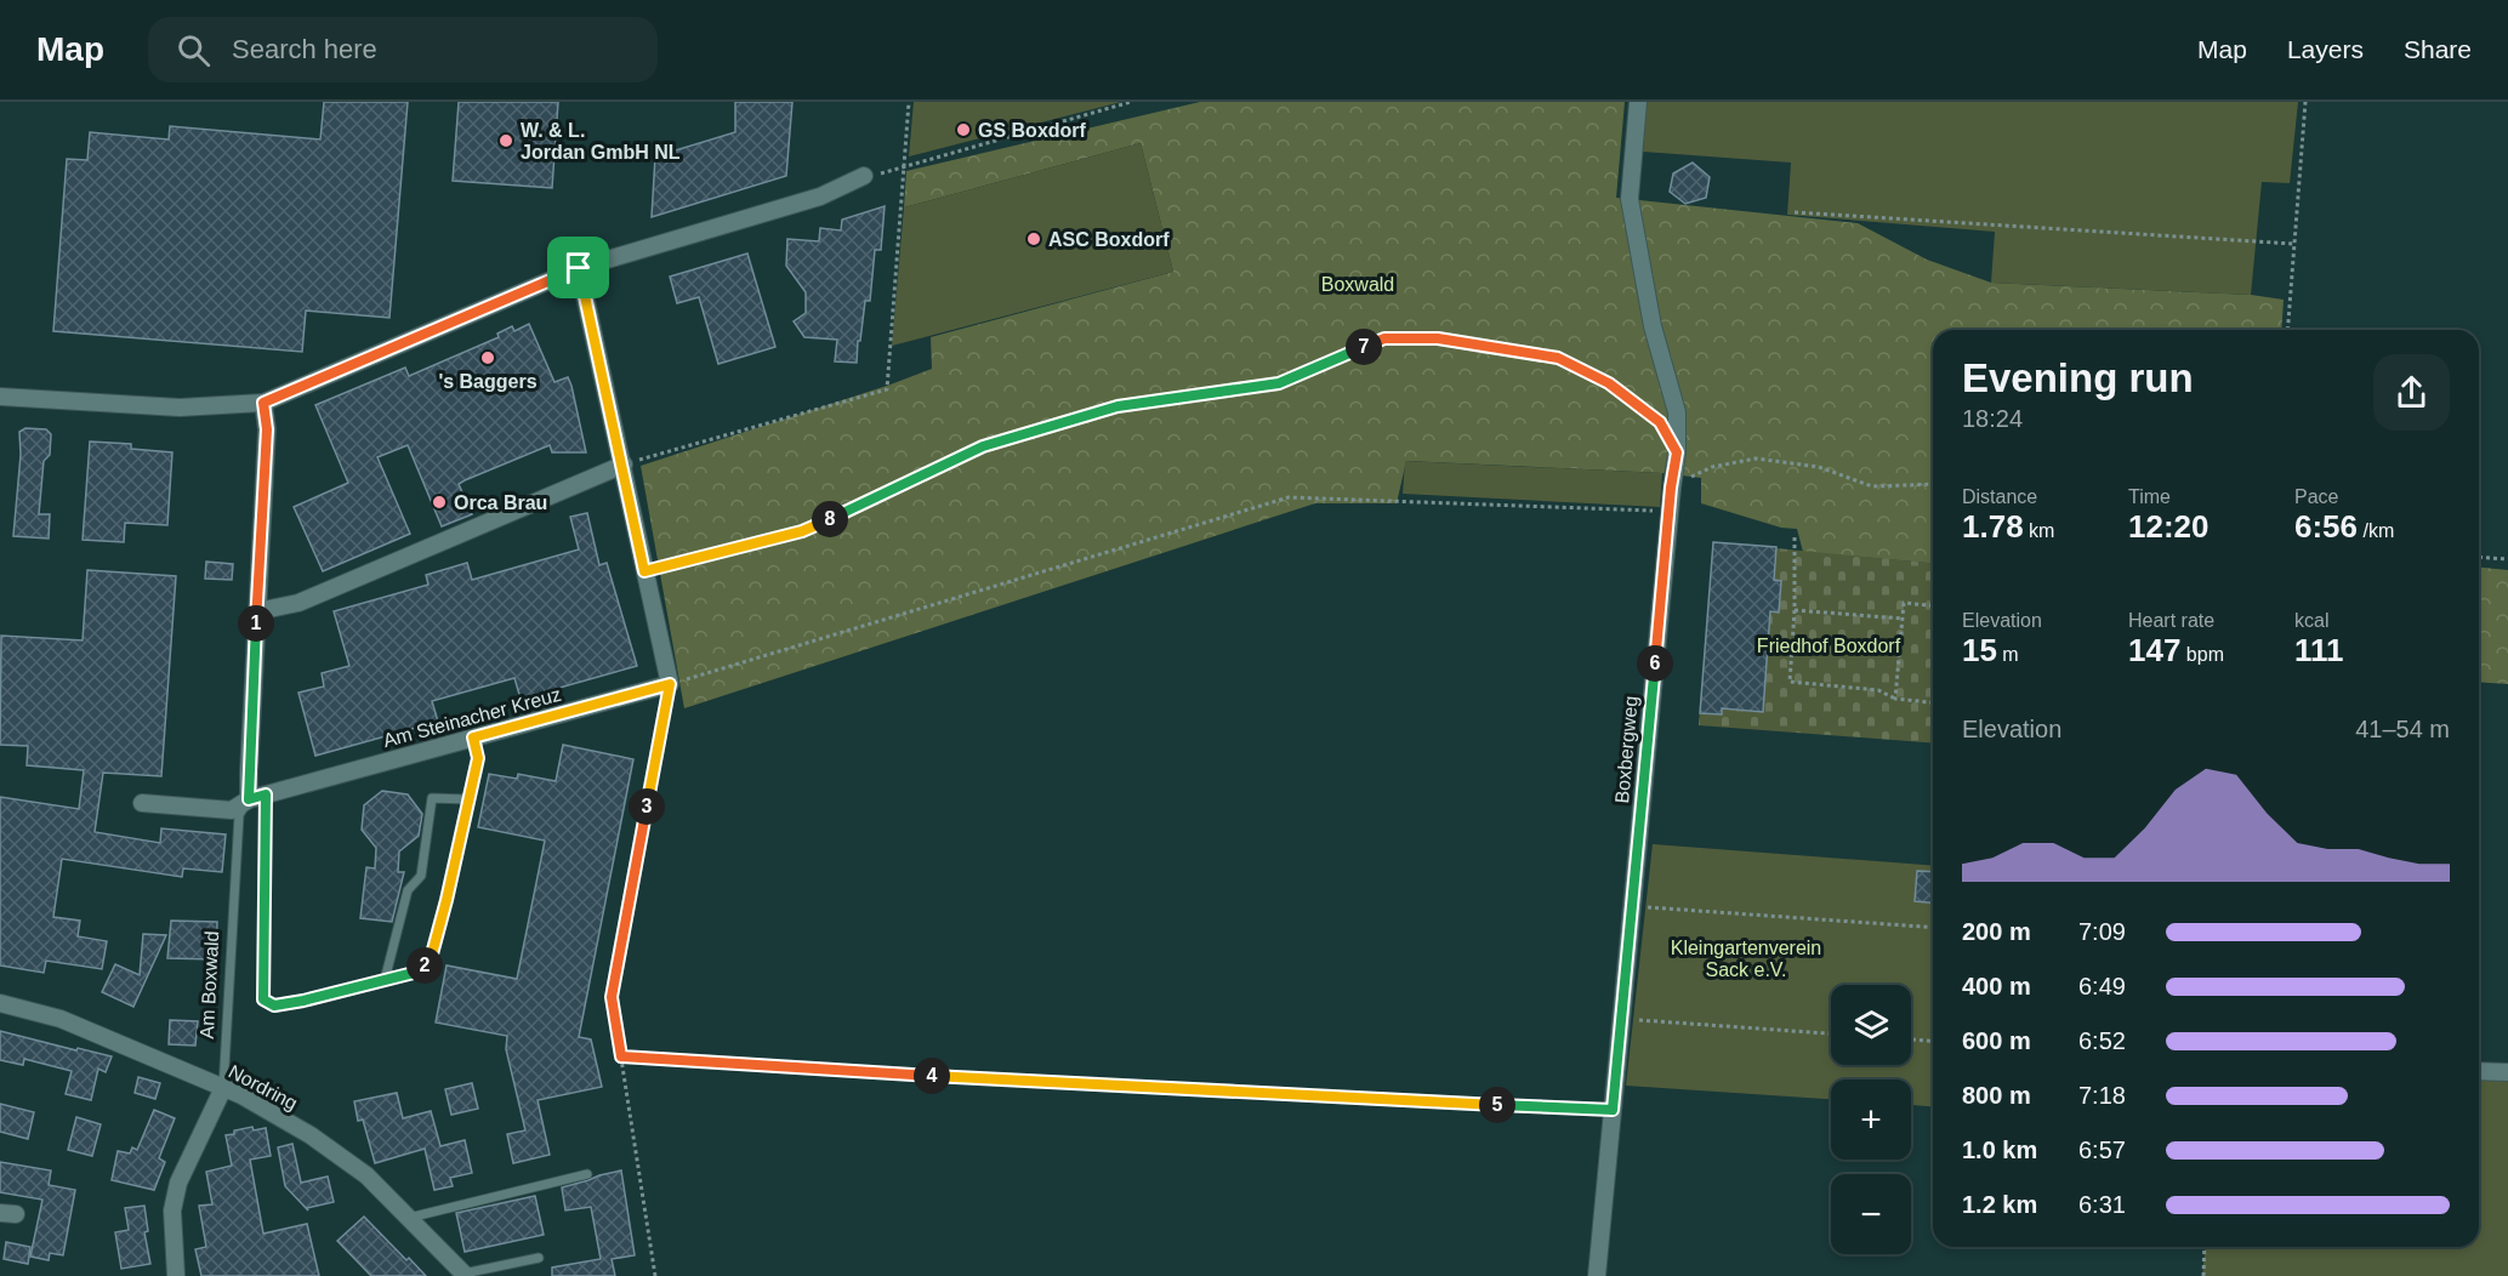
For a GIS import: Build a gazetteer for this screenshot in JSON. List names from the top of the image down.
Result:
{
  "streets": {
    "street": [
      "Am Steinacher Kreuz",
      "Boxbergweg",
      "Am Boxwald",
      "Nordring"
    ]
  },
  "crossings": [
    ["Am Steinacher Kreuz", "Am Boxwald"],
    ["Am Boxwald", "Nordring"]
  ],
  "parks": ["Boxwald", "Friedhof Boxdorf", "Kleingartenverein Sack e.V."],
  "places": [
    "GS Boxdorf",
    "W. & L. Jordan GmbH NL",
    "ASC Boxdorf",
    "'s Baggers",
    "Orca Brau"
  ],
  "page": {
    "header": "Map",
    "search": "Search here",
    "nav": ["Map", "Layers", "Share"],
    "pins": [
      "7",
      "8",
      "1",
      "6",
      "3",
      "2",
      "4",
      "5"
    ],
    "heading": ["Evening run", "18:24"],
    "stats": [
      ["Distance", "1.78 km"],
      ["Time", "12:20"],
      ["Pace", "6:56 /km"],
      ["Elevation", "15 m"],
      ["Heart rate", "147 bpm"],
      ["kcal", "111"]
    ],
    "chart": ["Elevation", "41–54 m"],
    "list": [
      {
        "name": "200 m",
        "note": "7:09"
      },
      {
        "name": "400 m",
        "note": "6:49"
      },
      {
        "name": "600 m",
        "note": "6:52"
      },
      {
        "name": "800 m",
        "note": "7:18"
      },
      {
        "name": "1.0 km",
        "note": "6:57"
      },
      {
        "name": "1.2 km",
        "note": "6:31"
      }
    ],
    "map_buttons": ["+", "−"]
  }
}
